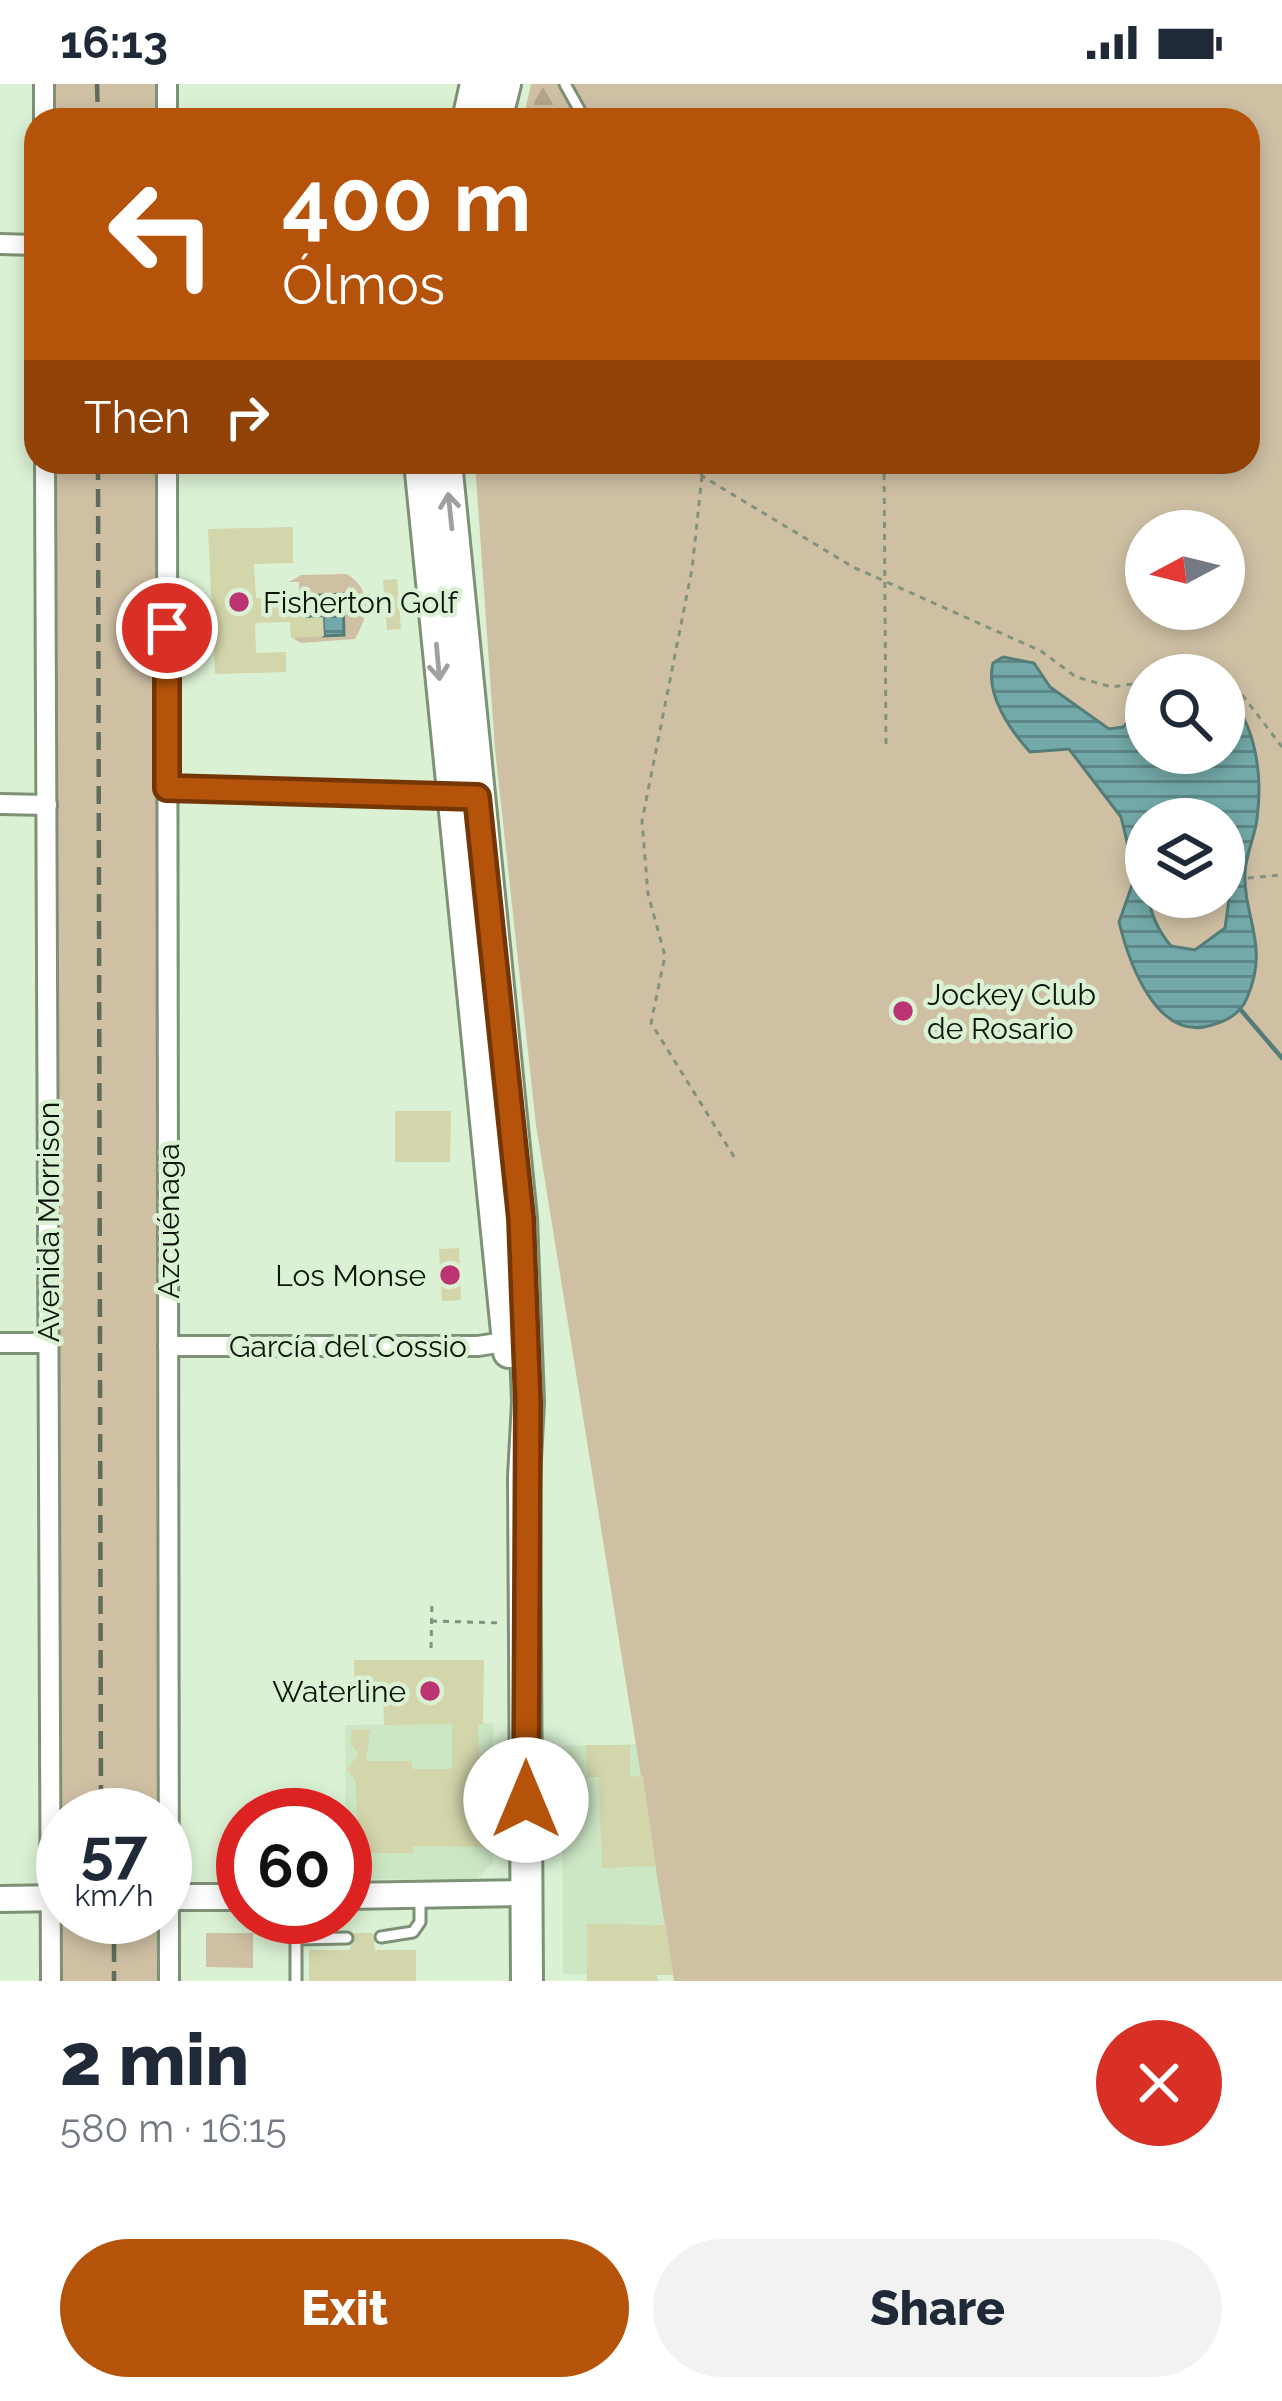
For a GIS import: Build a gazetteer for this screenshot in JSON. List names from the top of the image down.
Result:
{
  "streets": {
    "street": ["Azcuénaga", "Avenida Morrison", "García del Cossio"]
  },
  "crossings": [
    ["Azcuénaga", "García del Cossio"]
  ],
  "places": [
    "Fisherton Golf",
    "Jockey Club de Rosario",
    "Los Monse",
    "Waterline"
  ],
  "north": "left",
  "page": {
    "status": "16:13",
    "turn": ["400 m", "Ólmos"],
    "then": "Then",
    "speed": "57 km/h",
    "limit": "60",
    "heading": ["2 min", "580 m · 16:15"],
    "buttons": ["Exit", "Share"]
  }
}
